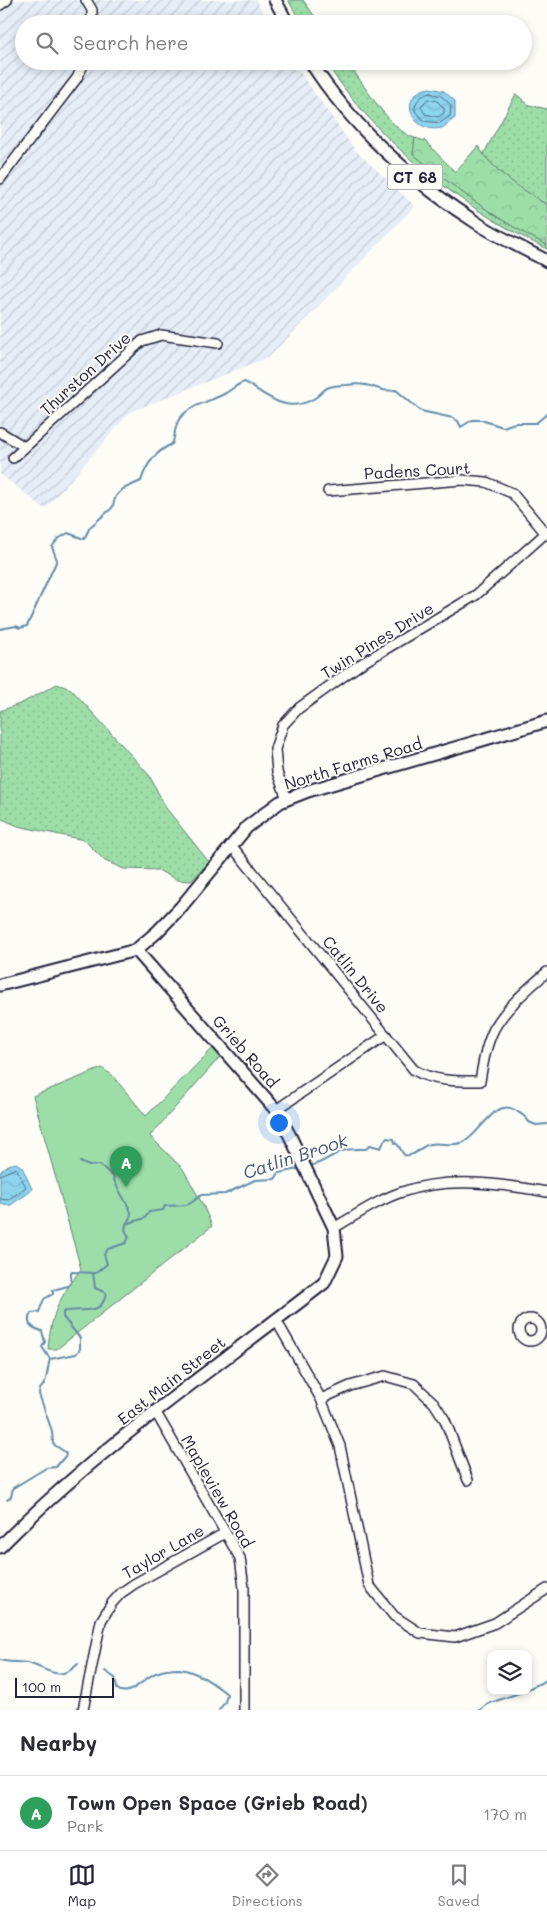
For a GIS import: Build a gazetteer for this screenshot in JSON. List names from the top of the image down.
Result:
{
  "streets": {
    "main road": [
      "CT 68",
      "North Farms Road",
      "Grieb Road",
      "East Main Street"
    ],
    "street": [
      "Thurston Drive",
      "Padens Court",
      "Twin Pines Drive",
      "Catlin Drive",
      "Mapleview Road",
      "Taylor Lane"
    ]
  },
  "crossings": [
    ["Padens Court", "Twin Pines Drive"],
    ["Twin Pines Drive", "North Farms Road"],
    ["North Farms Road", "Catlin Drive"],
    ["North Farms Road", "Grieb Road"],
    ["Grieb Road", "East Main Street"],
    ["East Main Street", "Mapleview Road"],
    ["Mapleview Road", "Taylor Lane"]
  ],
  "water": ["Catlin Brook"],
  "scale_bar": "100 m",
  "page": {
    "search": "Search here",
    "pins": "A",
    "scale": "100 m",
    "heading": "Nearby",
    "list": [
      {
        "mark": "A",
        "name": "Town Open Space (Grieb Road)",
        "note": "Park",
        "value": "170 m"
      }
    ],
    "nav": ["Map", "Directions", "Saved"]
  }
}
